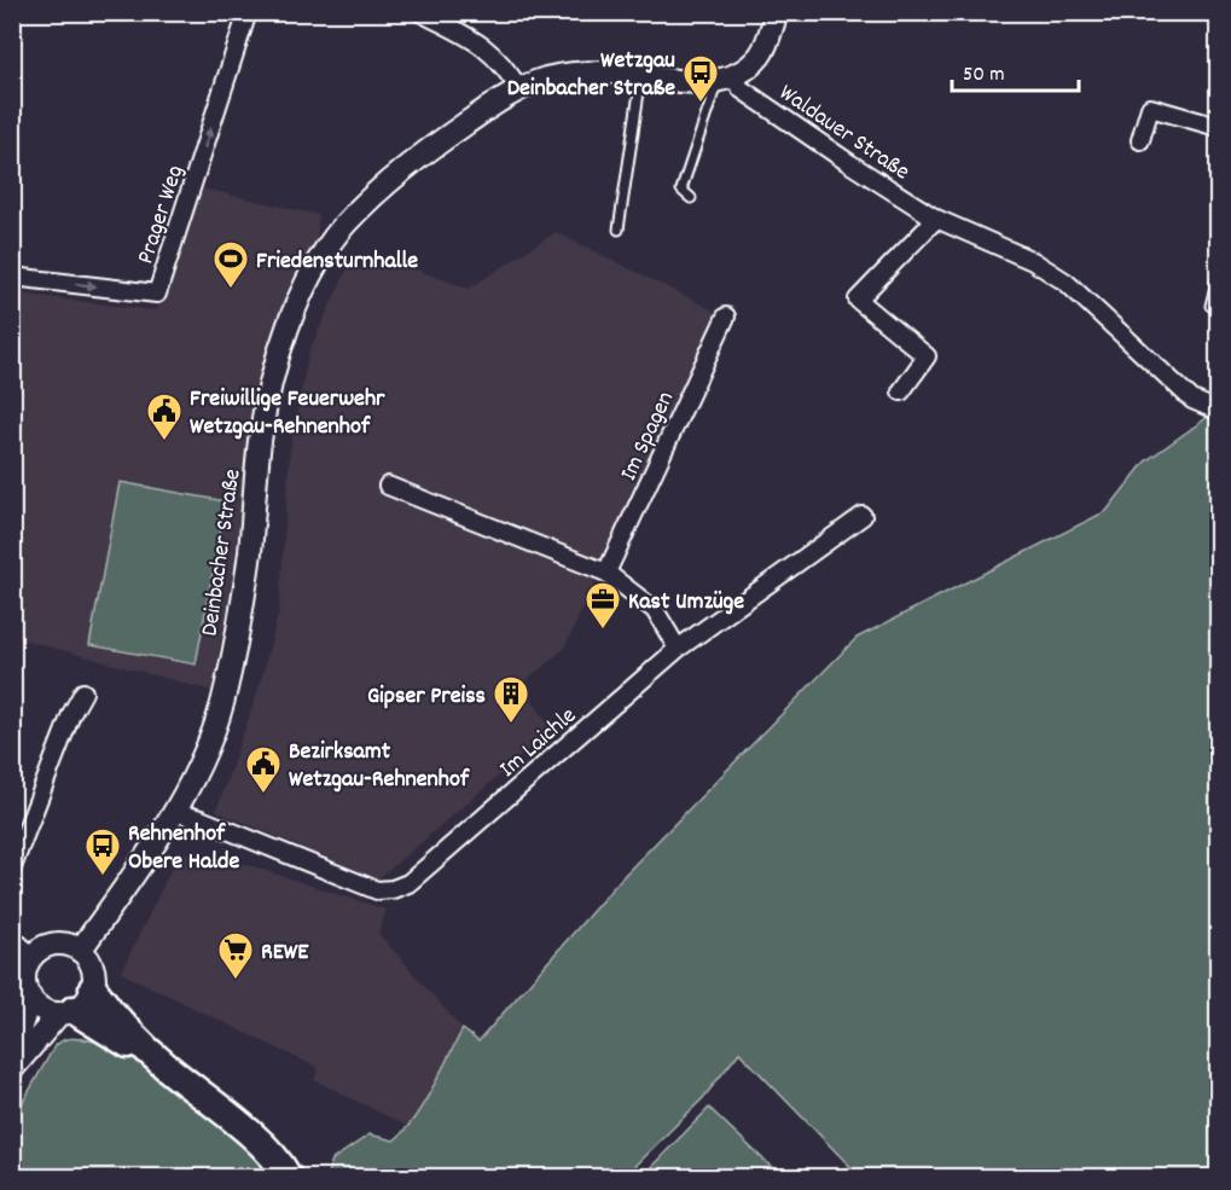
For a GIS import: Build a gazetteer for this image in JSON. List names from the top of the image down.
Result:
{
  "streets": {
    "street": [
      "Waldauer Straße",
      "Prager Weg",
      "Im Spagen",
      "Deinbacher Straße",
      "Im Laichle"
    ]
  },
  "crossings": [
    ["Waldauer Straße", "Deinbacher Straße"],
    ["Deinbacher Straße", "Im Laichle"]
  ],
  "one_way": ["Prager Weg"],
  "places": {
    "bus stop": ["Wetzgau Deinbacher Straße", "Rehnenhof Obere Halde"],
    "sports": ["Friedensturnhalle"],
    "public building": ["Freiwillige Feuerwehr Wetzgau-Rehnenhof", "Bezirksamt Wetzgau-Rehnenhof"],
    "office": ["Kast Umzüge"],
    "building": ["Gipser Preiss"],
    "supermarket": ["REWE"]
  },
  "scale_bar": "50 m"
}
